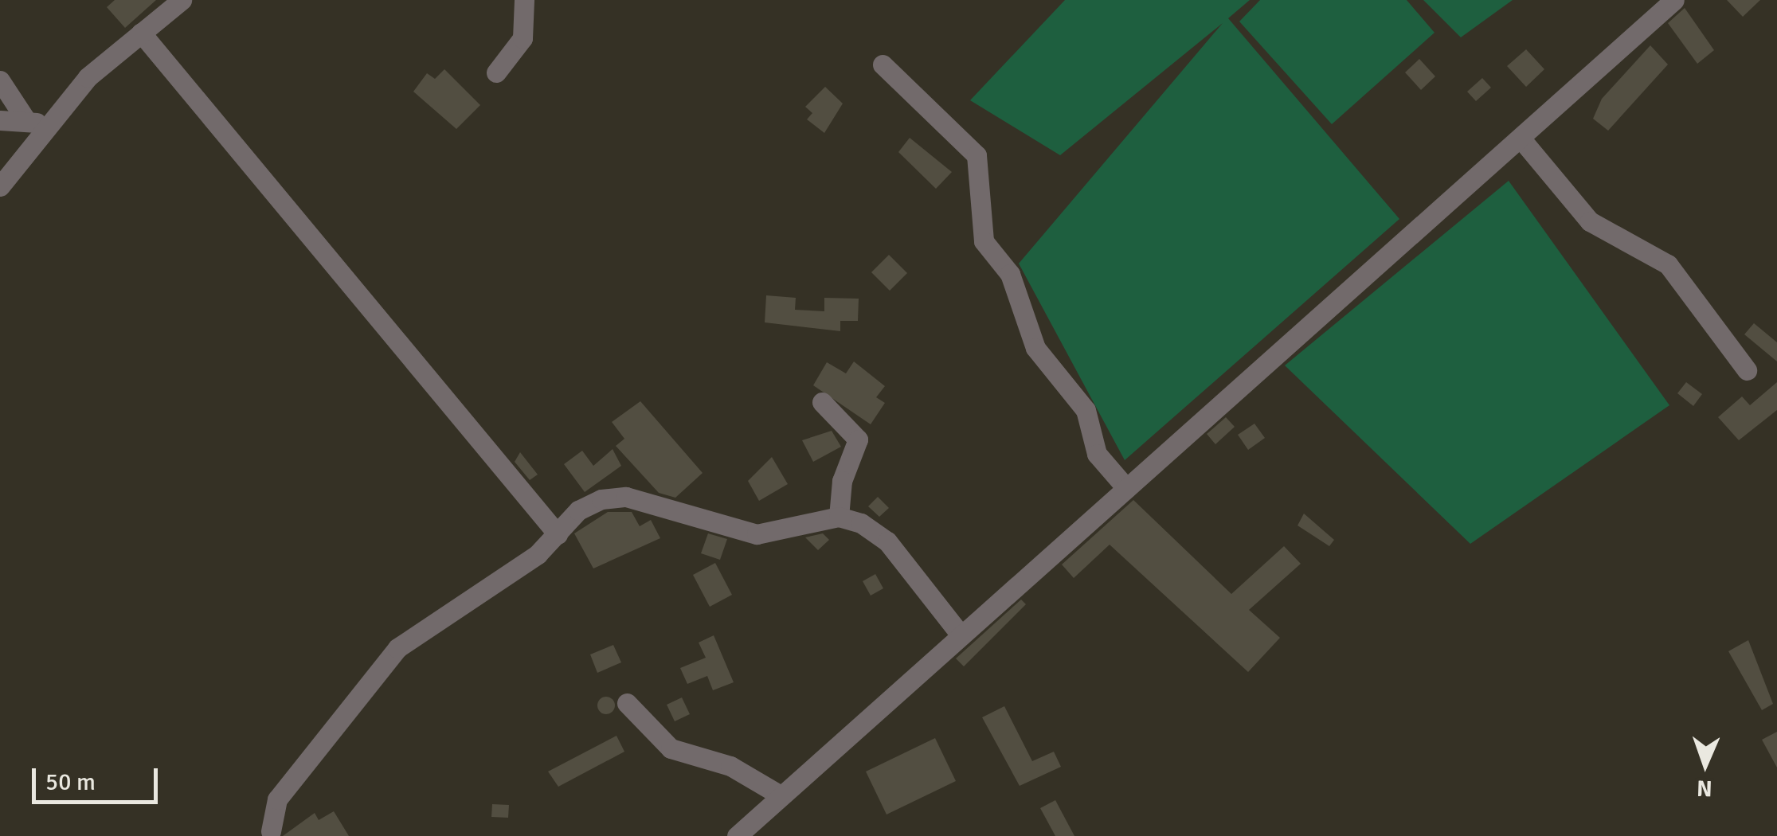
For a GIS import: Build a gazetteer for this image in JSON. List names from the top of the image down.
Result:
{
  "scale_bar": "50 m",
  "north": "bottom"
}
